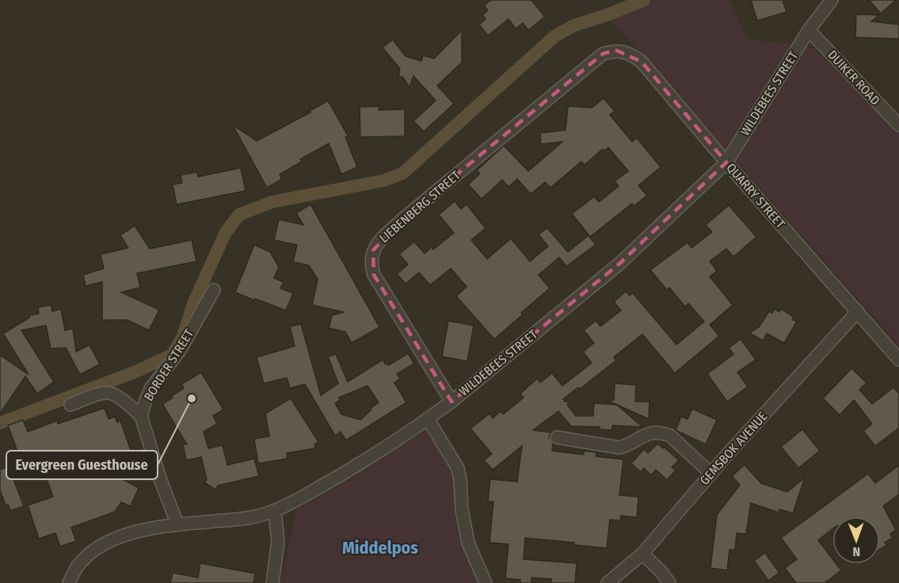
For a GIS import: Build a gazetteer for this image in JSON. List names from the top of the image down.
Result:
{
  "streets": {
    "street": [
      "DUIKER ROAD",
      "WILDEBEES STREET",
      "QUARRY STREET",
      "LIEBENBERG STREET",
      "BORDER STREET",
      "GEMSBOK AVENUE"
    ]
  },
  "crossings": [
    ["DUIKER ROAD", "WILDEBEES STREET"],
    ["WILDEBEES STREET", "QUARRY STREET"],
    ["WILDEBEES STREET", "LIEBENBERG STREET"],
    ["WILDEBEES STREET", "BORDER STREET"],
    ["QUARRY STREET", "LIEBENBERG STREET"],
    ["QUARRY STREET", "GEMSBOK AVENUE"]
  ],
  "districts": ["Middelpos"],
  "places": ["Evergreen Guesthouse"],
  "north": "bottom"
}
